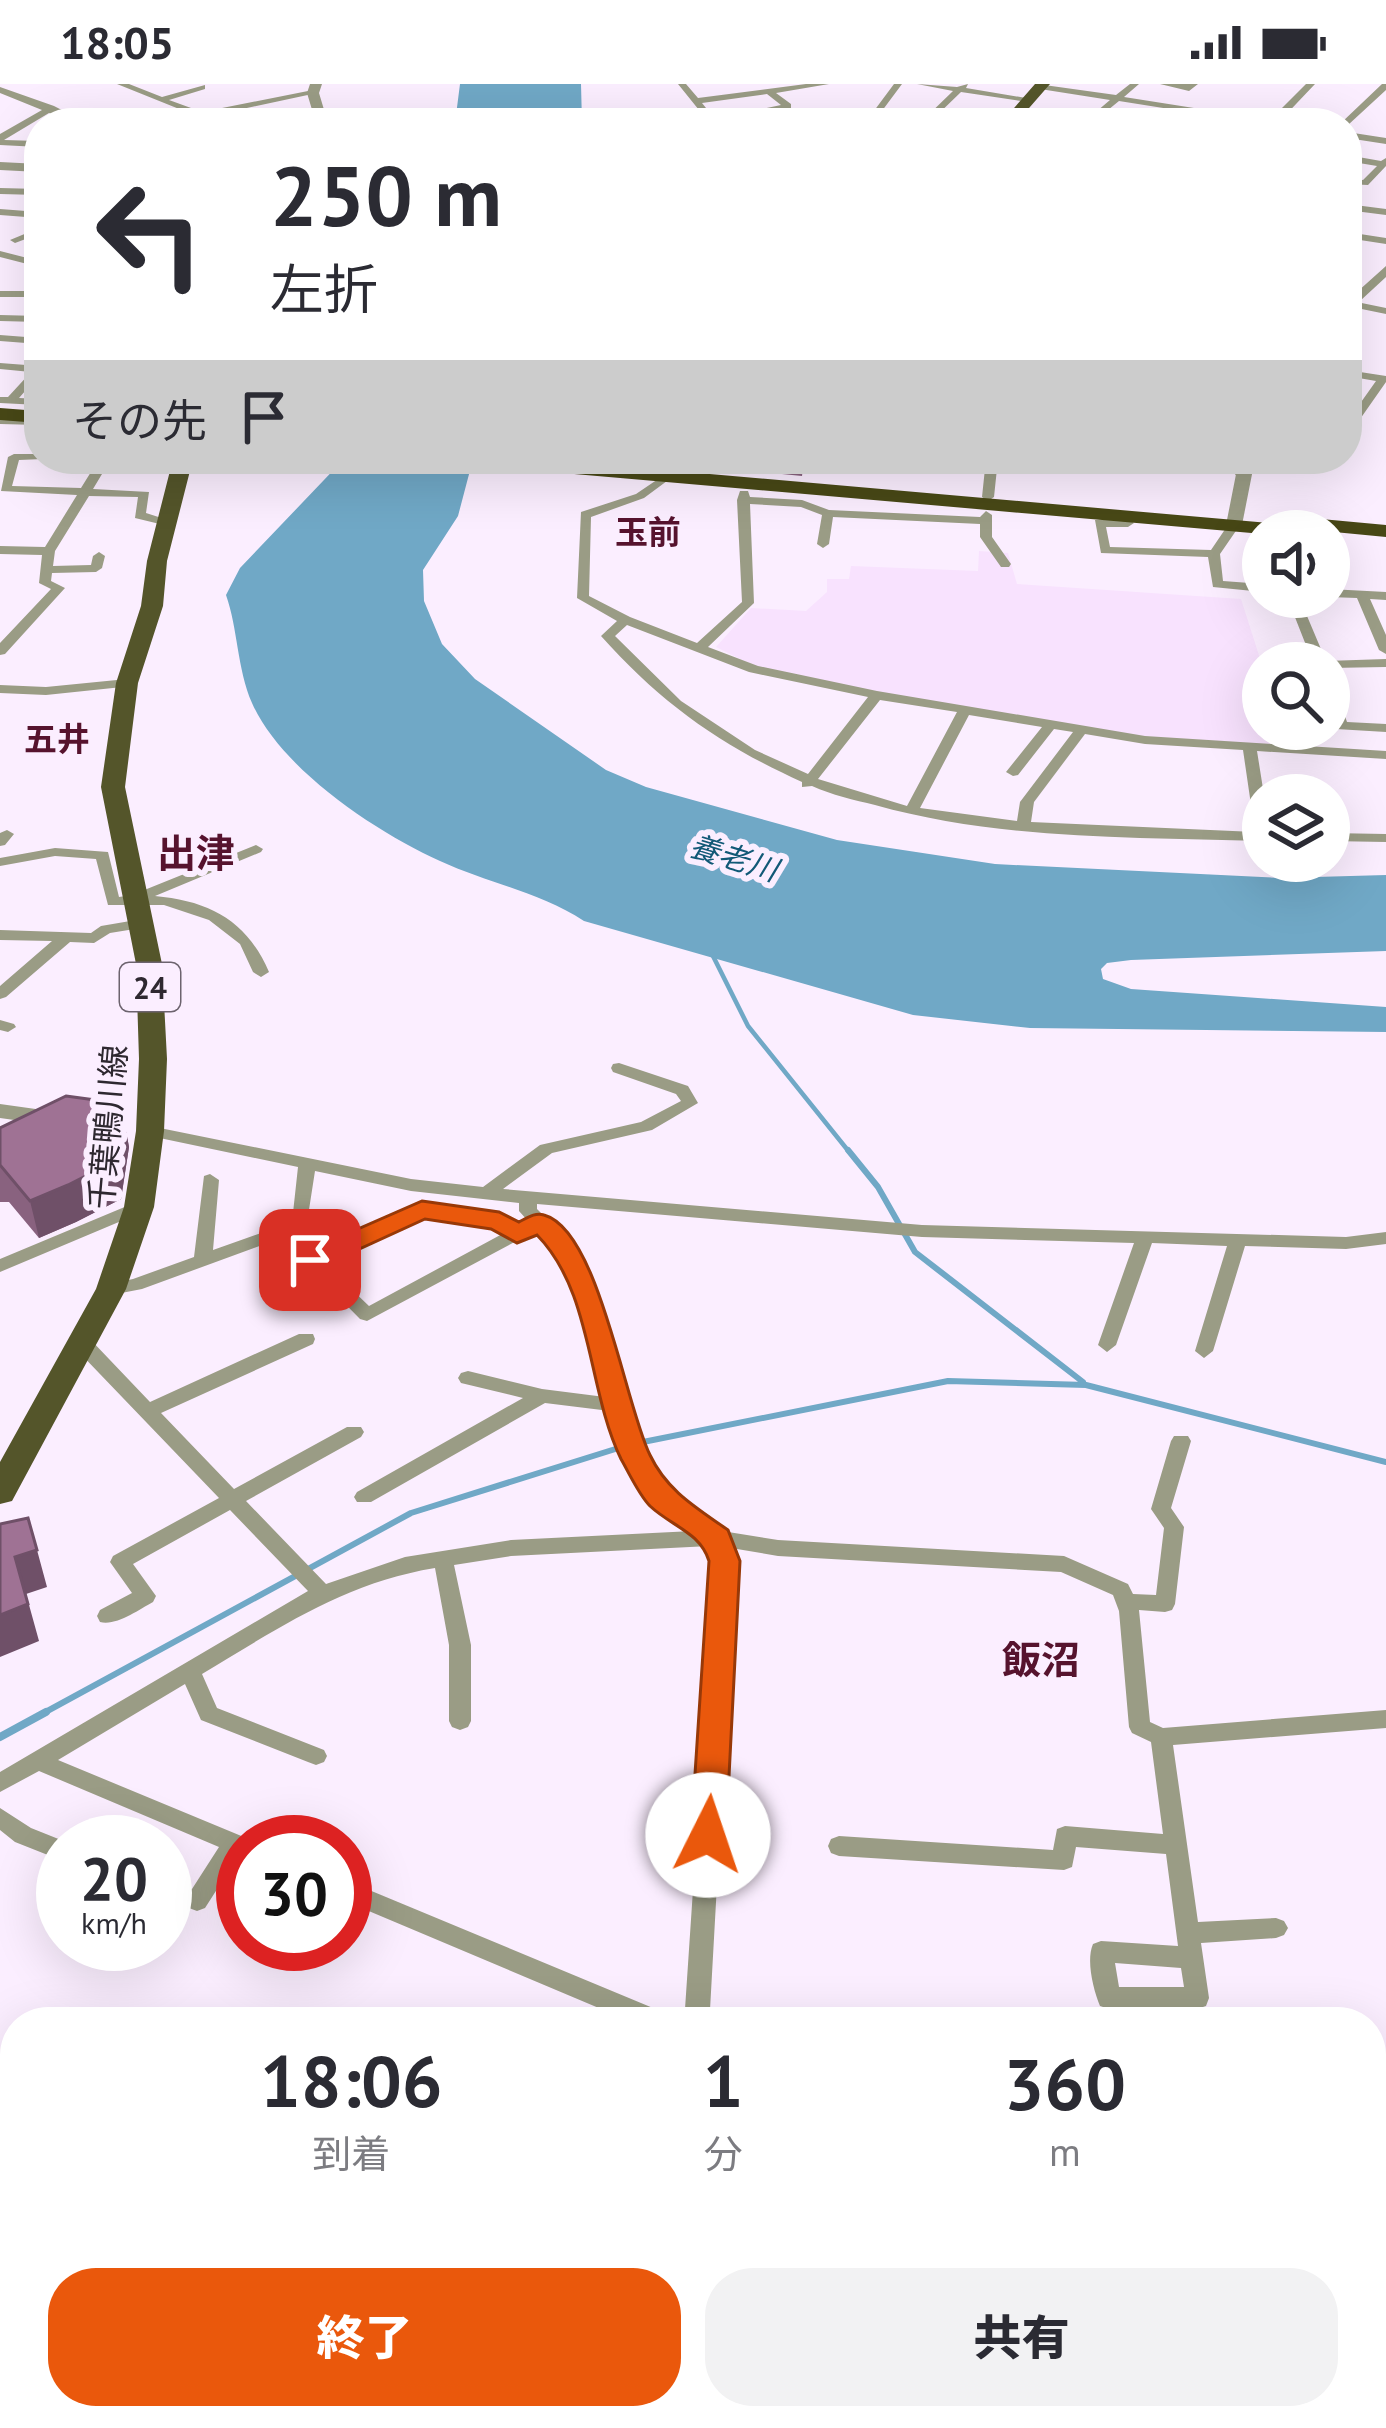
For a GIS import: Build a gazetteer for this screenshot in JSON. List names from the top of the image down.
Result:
{
  "streets": {
    "main road": ["24", "千葉鴨川線"]
  },
  "districts": [
    "玉前",
    "五井",
    "出津",
    "飯沼"
  ],
  "water": ["養老川"],
  "page": {
    "status": "18:05",
    "turn": ["250 m", "左折"],
    "then": "その先",
    "speed": "20 km/h",
    "limit": "30",
    "eta": [
      "18:06",
      "到着",
      "1",
      "分",
      "360",
      "m"
    ],
    "buttons": ["終了", "共有"]
  }
}
